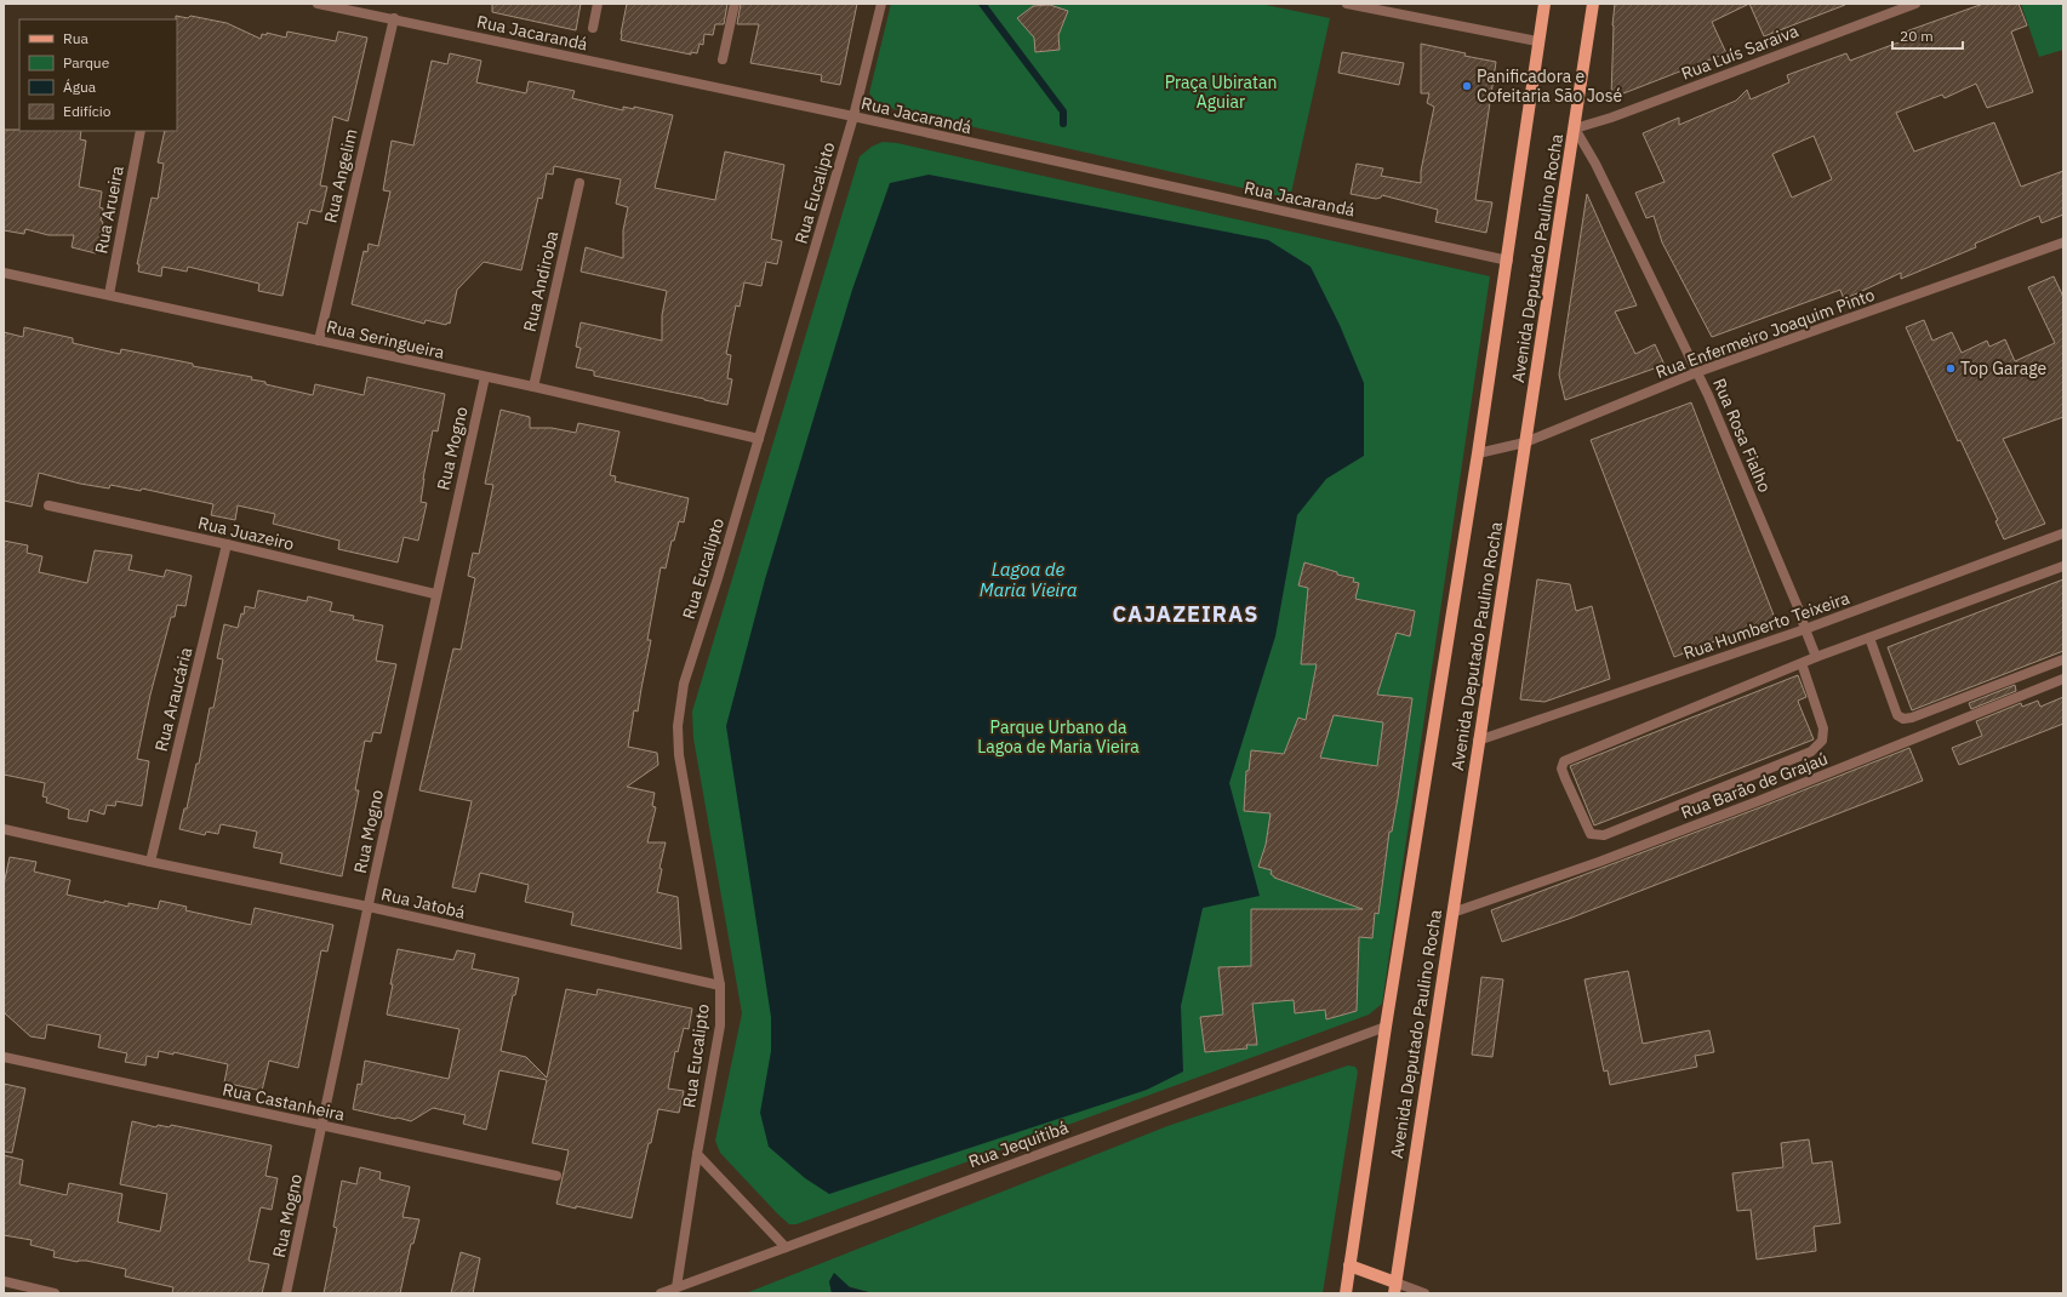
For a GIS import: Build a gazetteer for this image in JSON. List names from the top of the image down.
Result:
{
  "streets": {
    "main road": ["Avenida Deputado Paulino Rocha"],
    "street": [
      "Rua Jacarandá",
      "Rua Luís Saraiva",
      "Rua Angelim",
      "Rua Eucalipto",
      "Rua Arueira",
      "Rua Andiroba",
      "Rua Enfermeiro Joaquim Pinto",
      "Rua Seringueira",
      "Rua Rosa Fialho",
      "Rua Mogno",
      "Rua Juazeiro",
      "Rua Humberto Teixeira",
      "Rua Araucária",
      "Rua Barão de Grajaú",
      "Rua Jatobá",
      "Rua Castanheira",
      "Rua Jequitibá"
    ]
  },
  "crossings": [
    ["Rua Jacarandá", "Rua Angelim"],
    ["Rua Jacarandá", "Rua Eucalipto"],
    ["Rua Jacarandá", "Avenida Deputado Paulino Rocha"],
    ["Rua Luís Saraiva", "Avenida Deputado Paulino Rocha"],
    ["Rua Luís Saraiva", "Rua Rosa Fialho"],
    ["Rua Angelim", "Rua Seringueira"],
    ["Rua Eucalipto", "Rua Seringueira"],
    ["Rua Eucalipto", "Rua Jatobá"],
    ["Rua Eucalipto", "Rua Jequitibá"],
    ["Rua Arueira", "Rua Seringueira"],
    ["Avenida Deputado Paulino Rocha", "Rua Enfermeiro Joaquim Pinto"],
    ["Avenida Deputado Paulino Rocha", "Rua Rosa Fialho"],
    ["Avenida Deputado Paulino Rocha", "Rua Humberto Teixeira"],
    ["Avenida Deputado Paulino Rocha", "Rua Barão de Grajaú"],
    ["Avenida Deputado Paulino Rocha", "Rua Jequitibá"],
    ["Rua Andiroba", "Rua Seringueira"],
    ["Rua Enfermeiro Joaquim Pinto", "Rua Rosa Fialho"],
    ["Rua Seringueira", "Rua Mogno"],
    ["Rua Rosa Fialho", "Rua Humberto Teixeira"],
    ["Rua Mogno", "Rua Juazeiro"],
    ["Rua Mogno", "Rua Jatobá"],
    ["Rua Mogno", "Rua Castanheira"],
    ["Rua Juazeiro", "Rua Araucária"],
    ["Rua Araucária", "Rua Jatobá"]
  ],
  "districts": ["CAJAZEIRAS"],
  "water": ["Lagoa de Maria Vieira"],
  "parks": ["Praça Ubiratan Aguiar", "Parque Urbano da Lagoa de Maria Vieira"],
  "places": ["Panificadora e Cofeitaria São José", "Top Garage"],
  "legend": [
    "Rua",
    "Parque",
    "Água",
    "Edifício"
  ],
  "scale_bar": "20 m"
}
